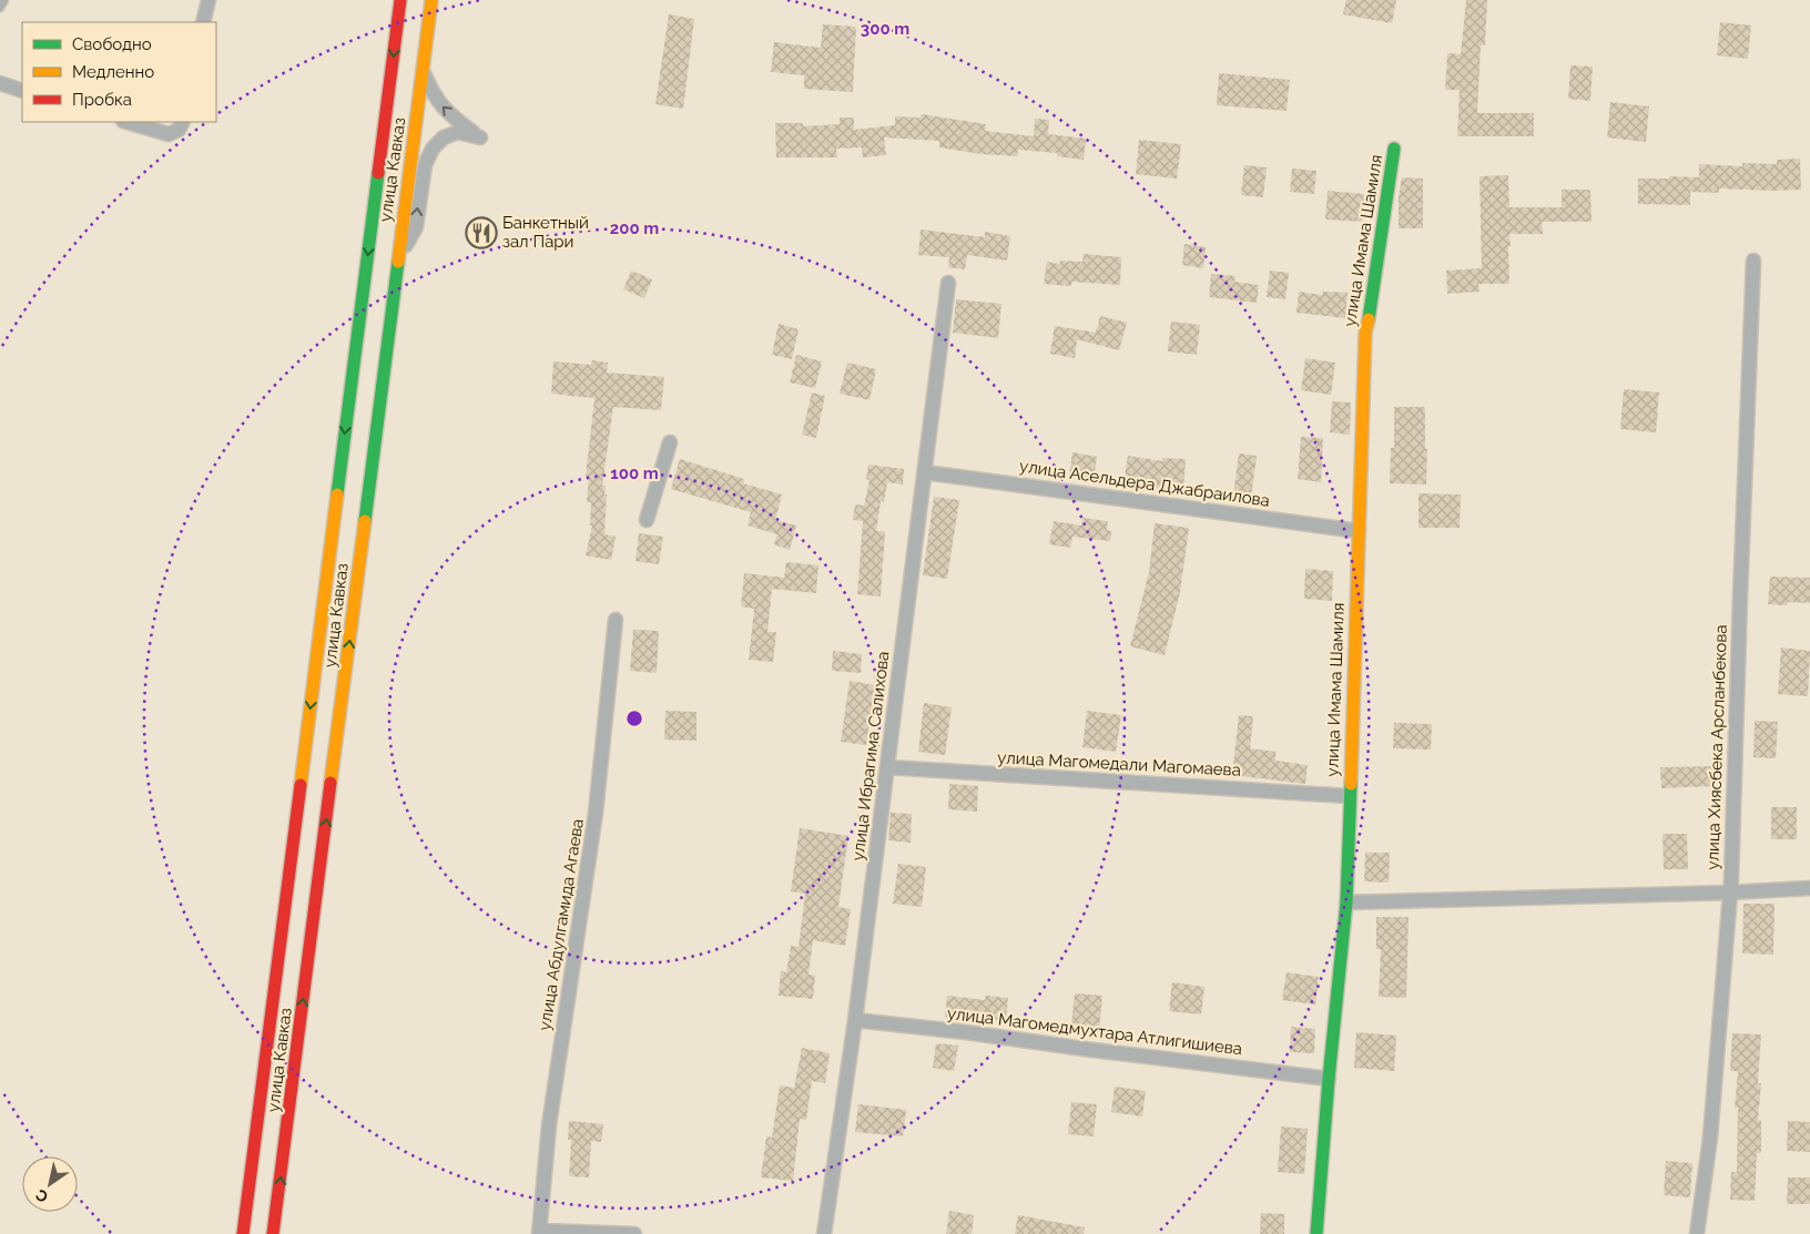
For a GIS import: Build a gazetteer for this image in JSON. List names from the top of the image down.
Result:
{
  "streets": {
    "main road": ["улица Кавказ", "улица Имама Шамиля"],
    "street": [
      "улица Асельдера Джабраилова",
      "улица Хиясбека Арсланбекова",
      "улица Ибрагима Салихова",
      "улица Магомедали Магомаева",
      "улица Абдулгамида Агаева",
      "улица Магомедмухтара Атлигишиева"
    ]
  },
  "crossings": [
    ["улица Имама Шамиля", "улица Асельдера Джабраилова"],
    ["улица Имама Шамиля", "улица Магомедали Магомаева"],
    ["улица Имама Шамиля", "улица Магомедмухтара Атлигишиева"],
    ["улица Асельдера Джабраилова", "улица Ибрагима Салихова"],
    ["улица Ибрагима Салихова", "улица Магомедали Магомаева"],
    ["улица Ибрагима Салихова", "улица Магомедмухтара Атлигишиева"]
  ],
  "places": {
    "restaurant": ["Банкетный зал Пари"]
  },
  "legend": ["Свободно", "Медленно", "Пробка"],
  "north": "bottom left",
  "rings": ["300 m", "200 m", "100 m"]
}
